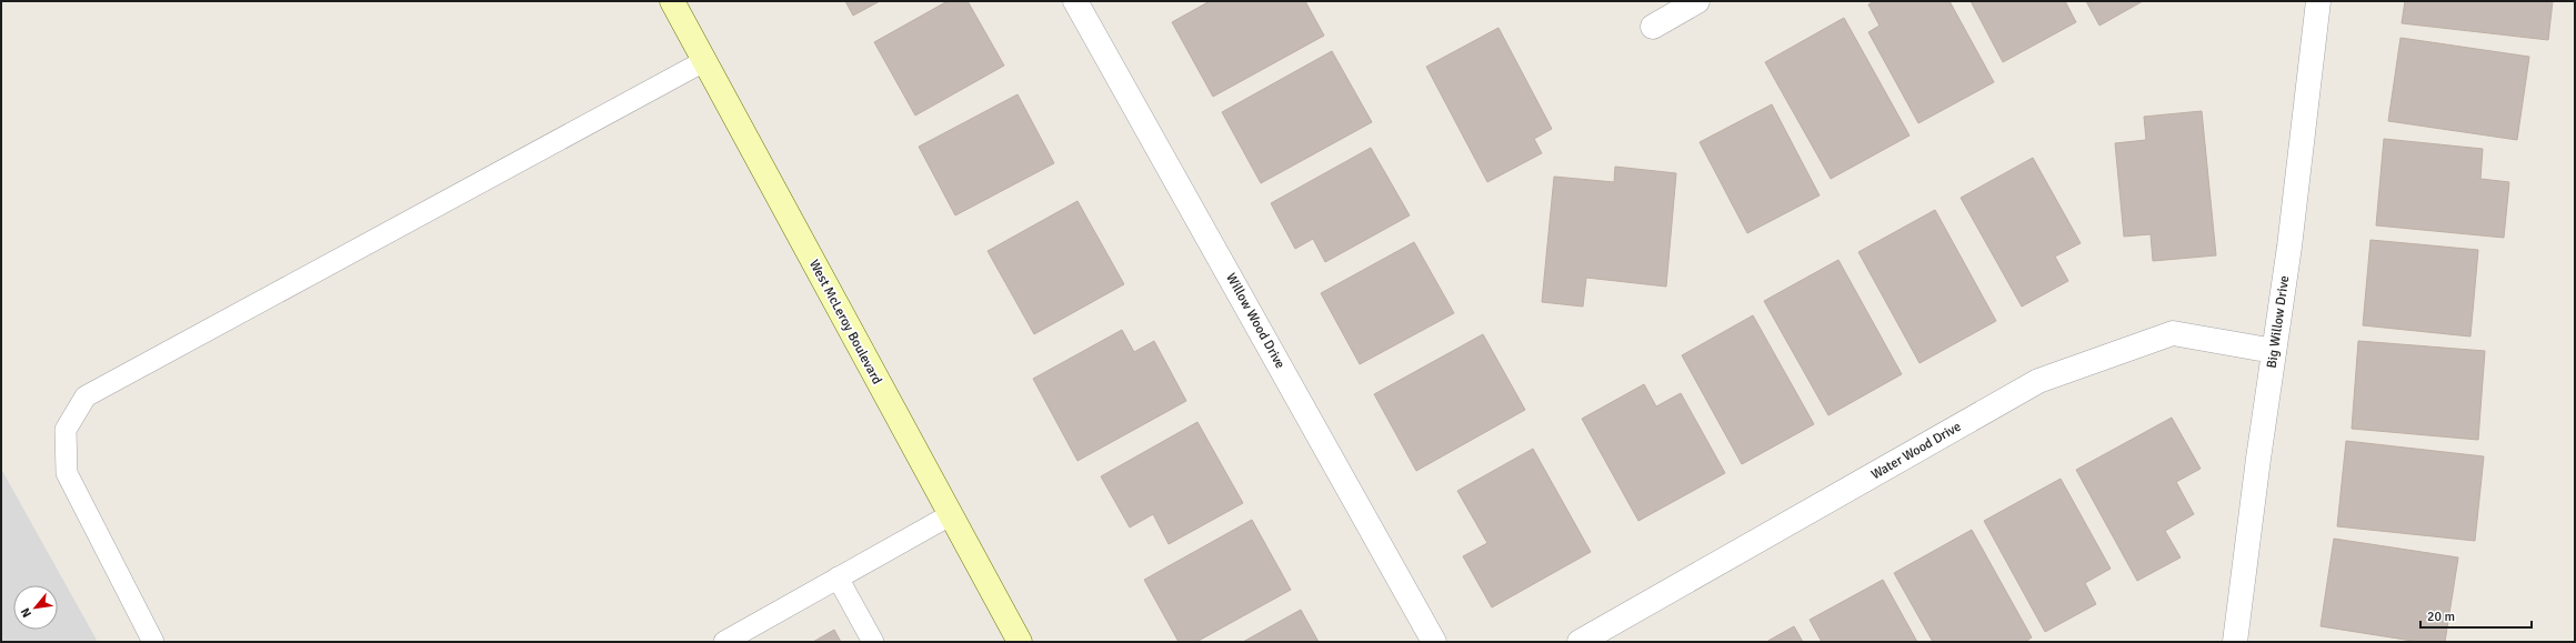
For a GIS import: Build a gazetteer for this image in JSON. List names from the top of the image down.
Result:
{
  "streets": {
    "main road": ["West McLeroy Boulevard"],
    "street": ["Willow Wood Drive", "Big Willow Drive", "Water Wood Drive"]
  },
  "crossings": [
    ["Big Willow Drive", "Water Wood Drive"]
  ],
  "scale_bar": "20 m",
  "north": "bottom left"
}
